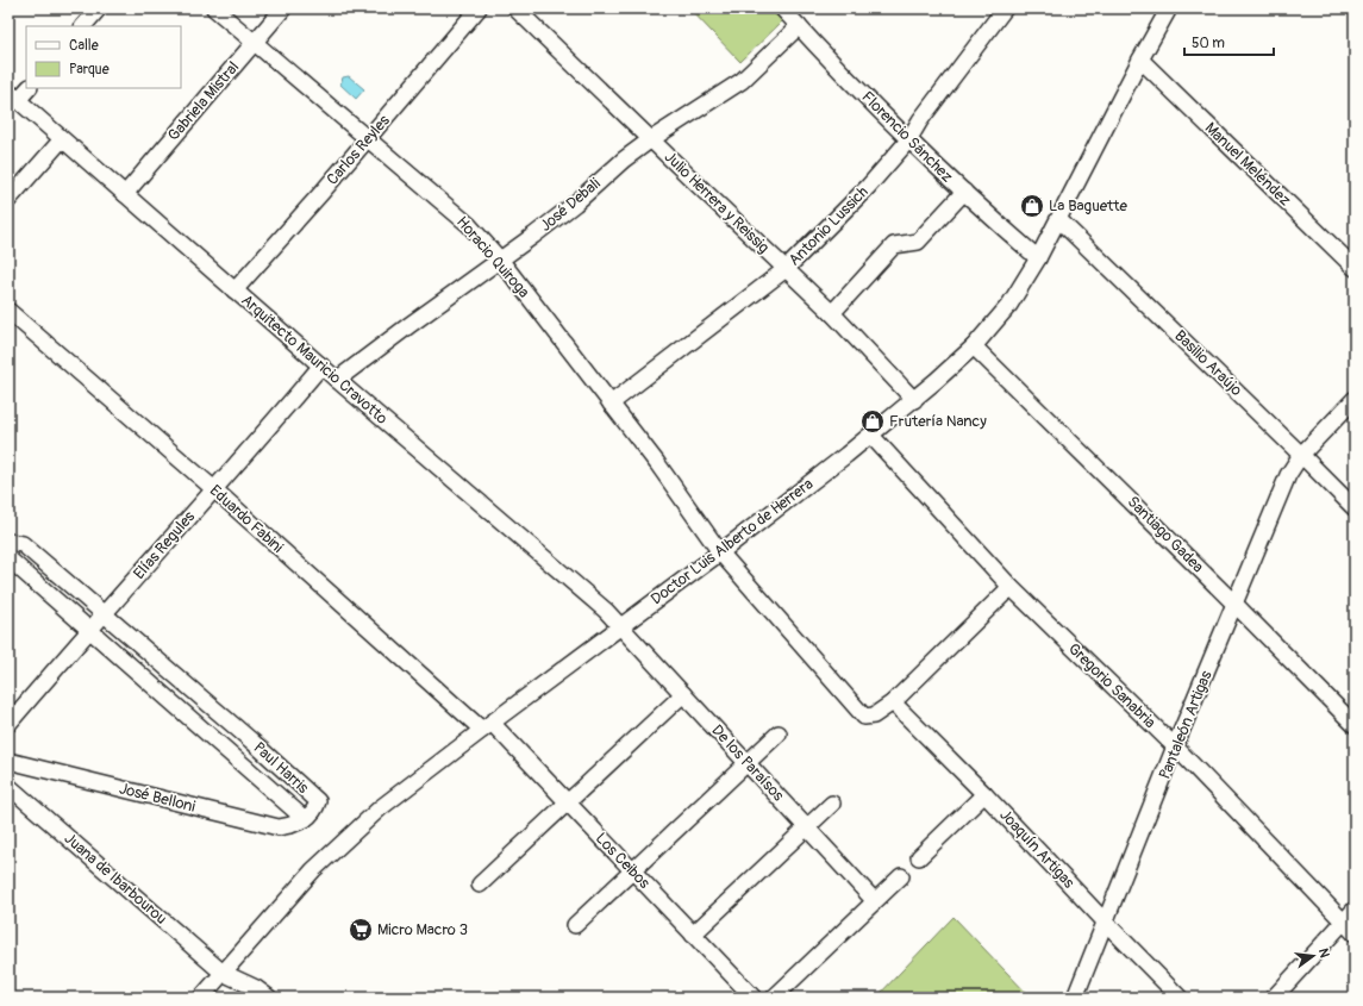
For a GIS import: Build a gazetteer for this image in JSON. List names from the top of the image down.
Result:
{
  "streets": {
    "street": [
      "Gabriela Mistral",
      "Florencio Sánchez",
      "Carlos Reyles",
      "Manuel Meléndez",
      "Julio Herrera y Reissig",
      "José Debali",
      "Antonio Lussich",
      "Horacio Quiroga",
      "Arquitecto Mauricio Cravotto",
      "Basilio Araújo",
      "Eduardo Fabini",
      "Santiago Gadea",
      "Doctor Luis Alberto de Herrera",
      "Elías Regules",
      "Gregorio Sanabria",
      "Pantaleón Artigas",
      "De los Paraísos",
      "Paul Harris",
      "José Belloni",
      "Joaquín Artigas",
      "Los Ceibos",
      "Juana de Ibarbourou"
    ]
  },
  "crossings": [
    ["Gabriela Mistral", "Horacio Quiroga"],
    ["Gabriela Mistral", "Arquitecto Mauricio Cravotto"],
    ["Florencio Sánchez", "José Debali"],
    ["Florencio Sánchez", "Antonio Lussich"],
    ["Florencio Sánchez", "Doctor Luis Alberto de Herrera"],
    ["Carlos Reyles", "Horacio Quiroga"],
    ["Carlos Reyles", "Arquitecto Mauricio Cravotto"],
    ["Manuel Meléndez", "Doctor Luis Alberto de Herrera"],
    ["Julio Herrera y Reissig", "José Debali"],
    ["Julio Herrera y Reissig", "Antonio Lussich"],
    ["Julio Herrera y Reissig", "Doctor Luis Alberto de Herrera"],
    ["José Debali", "Horacio Quiroga"],
    ["José Debali", "Arquitecto Mauricio Cravotto"],
    ["Antonio Lussich", "Horacio Quiroga"],
    ["Horacio Quiroga", "Doctor Luis Alberto de Herrera"],
    ["Arquitecto Mauricio Cravotto", "Doctor Luis Alberto de Herrera"],
    ["Arquitecto Mauricio Cravotto", "Elías Regules"],
    ["Arquitecto Mauricio Cravotto", "De los Paraísos"],
    ["Basilio Araújo", "Doctor Luis Alberto de Herrera"],
    ["Basilio Araújo", "Pantaleón Artigas"],
    ["Eduardo Fabini", "Doctor Luis Alberto de Herrera"],
    ["Eduardo Fabini", "Elías Regules"],
    ["Eduardo Fabini", "Los Ceibos"],
    ["Santiago Gadea", "Doctor Luis Alberto de Herrera"],
    ["Santiago Gadea", "Pantaleón Artigas"],
    ["Doctor Luis Alberto de Herrera", "Gregorio Sanabria"],
    ["Doctor Luis Alberto de Herrera", "De los Paraísos"],
    ["Doctor Luis Alberto de Herrera", "Los Ceibos"],
    ["Doctor Luis Alberto de Herrera", "Juana de Ibarbourou"],
    ["Elías Regules", "Paul Harris"],
    ["Gregorio Sanabria", "Pantaleón Artigas"],
    ["Pantaleón Artigas", "Joaquín Artigas"],
    ["Paul Harris", "José Belloni"]
  ],
  "places": {
    "shop": ["La Baguette", "Frutería Nancy"],
    "supermarket": ["Micro Macro 3"]
  },
  "legend": ["Calle", "Parque"],
  "scale_bar": "50 m",
  "north": "right"
}
